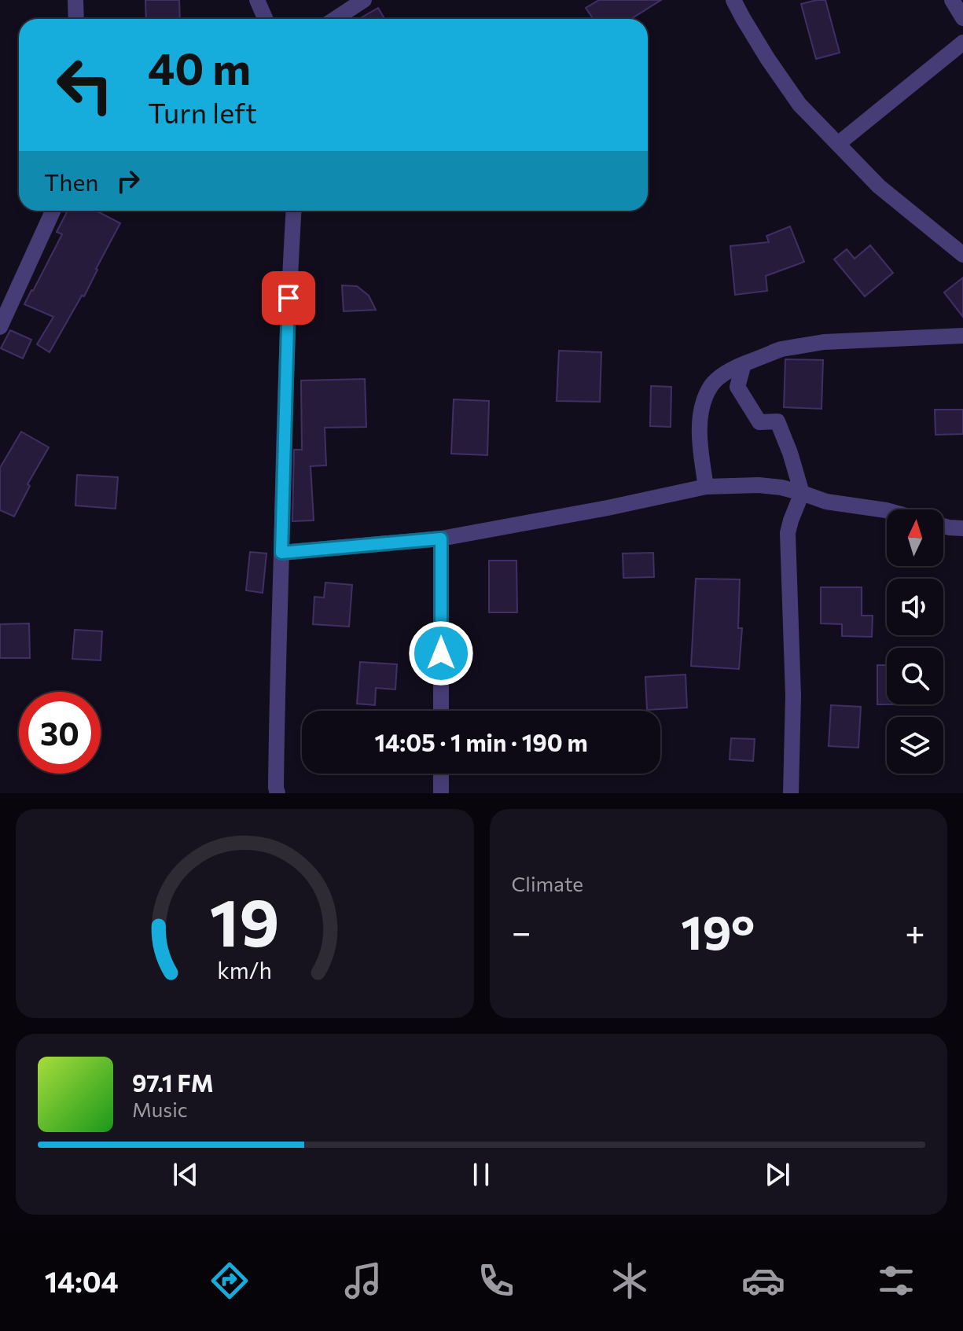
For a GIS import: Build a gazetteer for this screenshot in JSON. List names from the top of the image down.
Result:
{
  "north": "top",
  "page": {
    "turn": ["40 m", "Turn left"],
    "then": "Then",
    "limit": "30",
    "trip": "14:05 · 1 min · 190 m",
    "tile": "Climate",
    "heat": ["−", "19°", "+"],
    "song": ["97.1 FM", "Music"],
    "tabs": "14:04",
    "gauge": ["19", "km/h"]
  }
}
